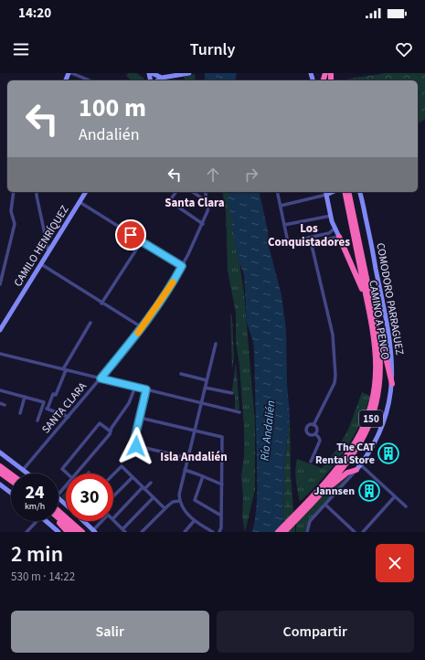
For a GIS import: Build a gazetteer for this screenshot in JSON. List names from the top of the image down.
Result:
{
  "streets": {
    "highway": ["CAMINO A PENCO", "150"],
    "main road": ["CAMILO HENRÍQUEZ", "COMODORO PARRAGUEZ"],
    "street": ["SANTA CLARA"]
  },
  "districts": ["Santa Clara", "Los Conquistadores", "Isla Andalién"],
  "water": ["Río Andalién"],
  "places": {
    "building": ["The CAT Rental Store", "Jannsen"]
  },
  "page": {
    "status": "14:20",
    "header": "Turnly",
    "turn": ["100 m", "Andalién"],
    "speed": "24 km/h",
    "limit": "30",
    "heading": ["2 min", "530 m · 14:22"],
    "buttons": ["Salir", "Compartir"]
  }
}
